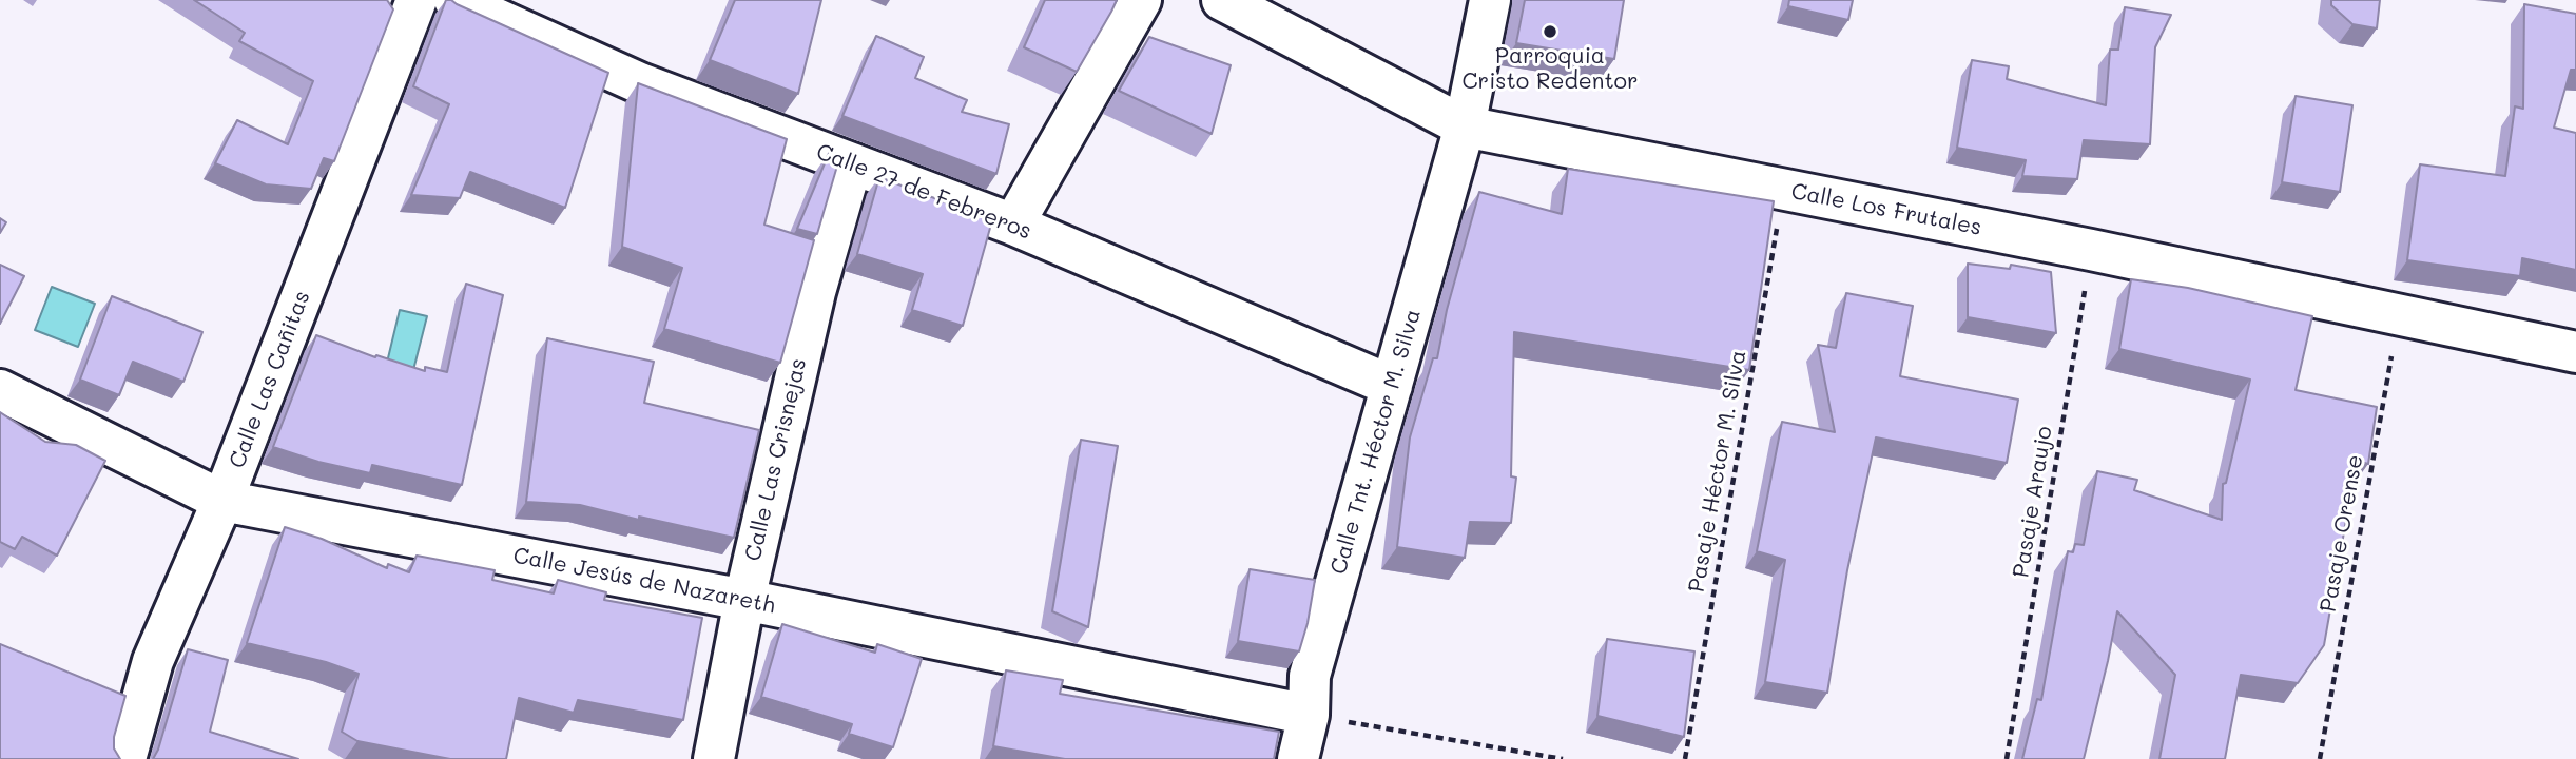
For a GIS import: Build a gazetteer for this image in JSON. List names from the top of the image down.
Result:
{
  "streets": {
    "street": [
      "Calle 27 de Febreros",
      "Calle Los Frutales",
      "Calle Las Cañitas",
      "Calle Tnt. Héctor M. Silva",
      "Calle Las Crisnejas",
      "Calle Jesús de Nazareth"
    ],
    "path": ["Pasaje Héctor M. Silva", "Pasaje Araujo", "Pasaje Orense"]
  },
  "crossings": [
    ["Calle 27 de Febreros", "Calle Tnt. Héctor M. Silva"],
    ["Calle 27 de Febreros", "Calle Las Crisnejas"],
    ["Calle Los Frutales", "Calle Tnt. Héctor M. Silva"],
    ["Calle Los Frutales", "Pasaje Héctor M. Silva"],
    ["Calle Los Frutales", "Pasaje Araujo"],
    ["Calle Los Frutales", "Pasaje Orense"],
    ["Calle Las Cañitas", "Calle Jesús de Nazareth"],
    ["Calle Tnt. Héctor M. Silva", "Calle Jesús de Nazareth"],
    ["Calle Las Crisnejas", "Calle Jesús de Nazareth"]
  ],
  "places": ["Parroquia Cristo Redentor"]
}
